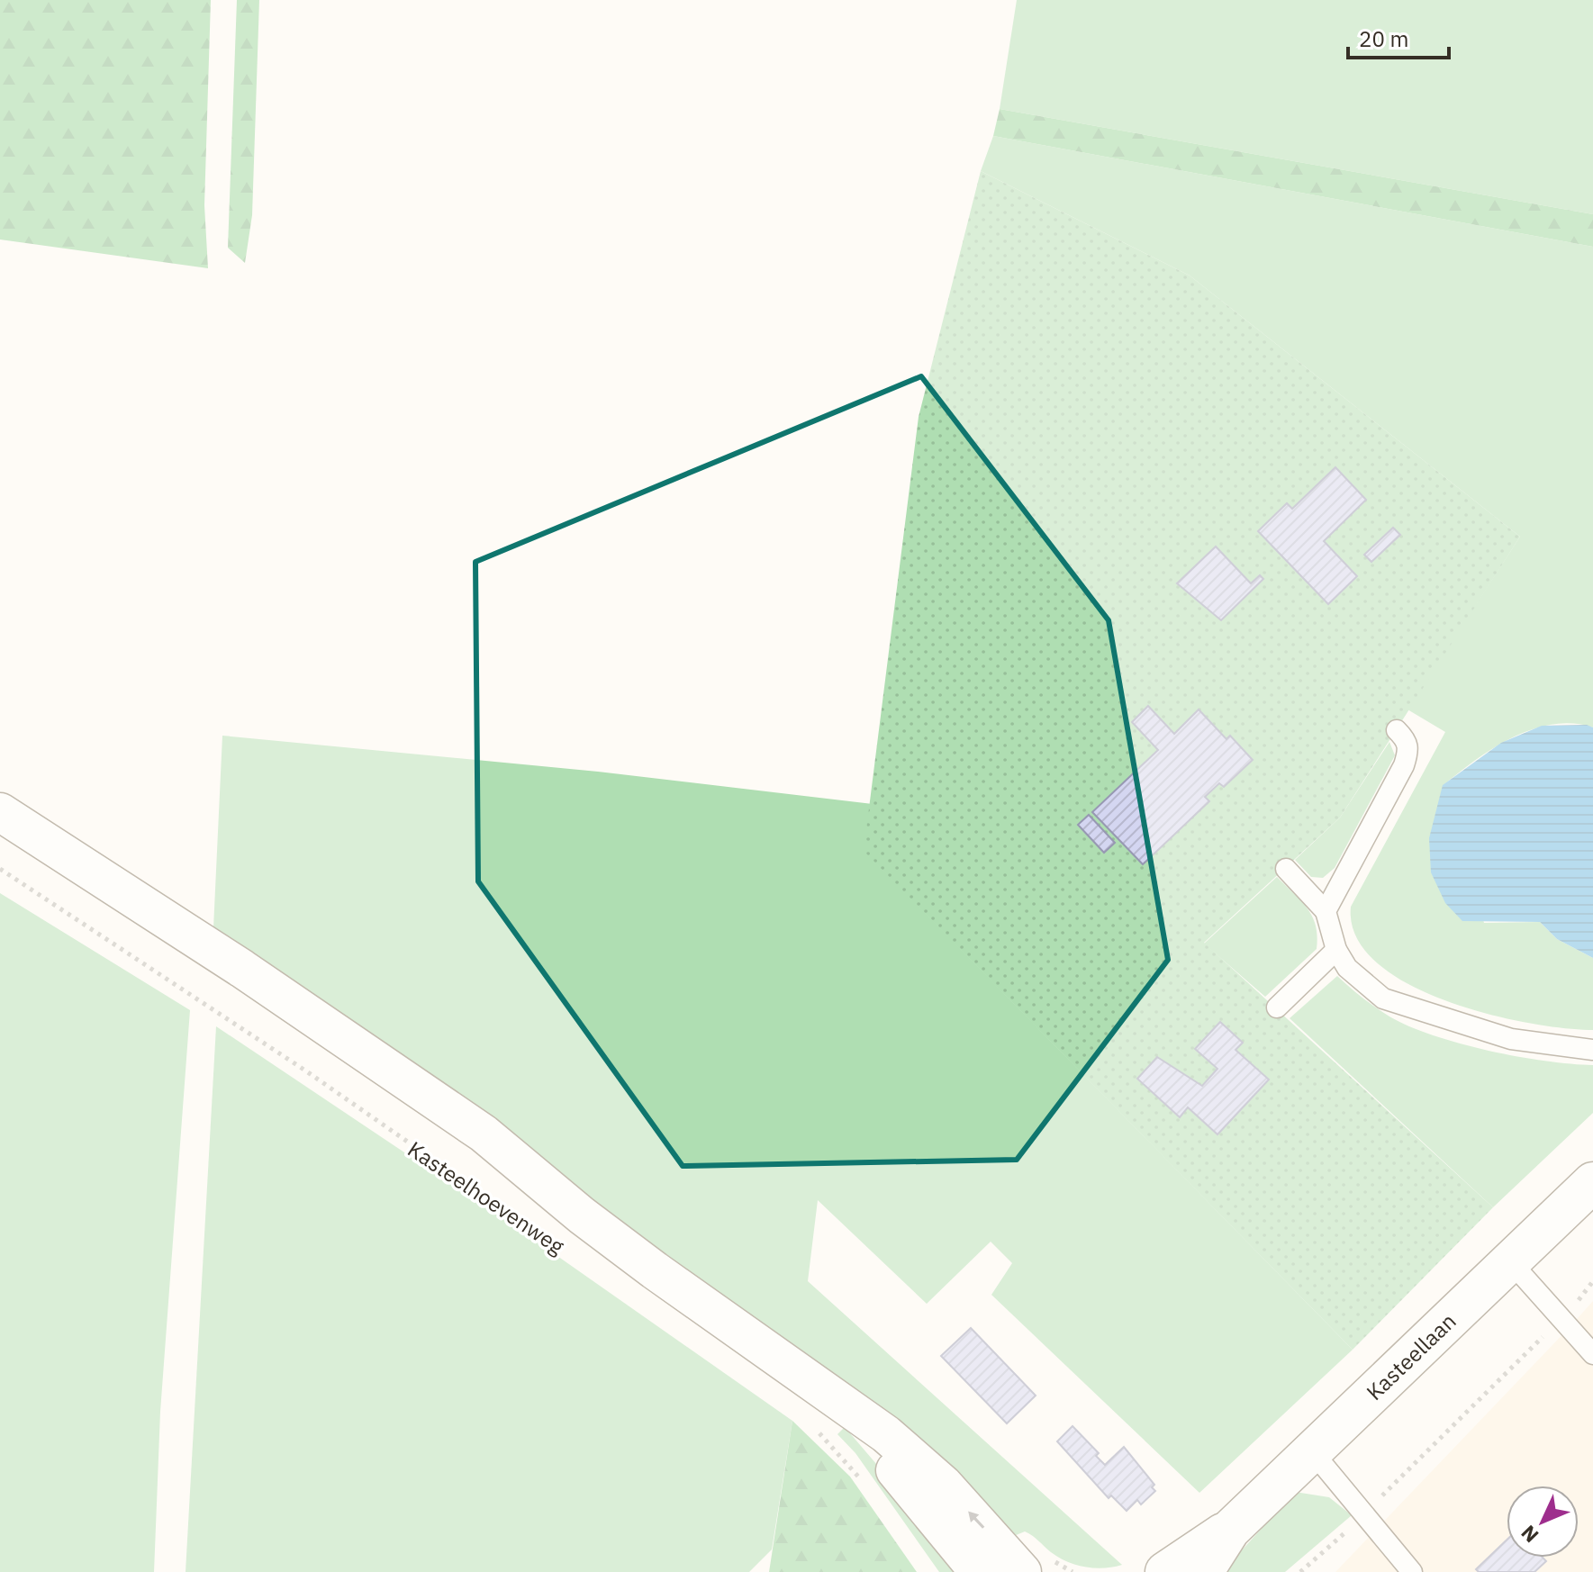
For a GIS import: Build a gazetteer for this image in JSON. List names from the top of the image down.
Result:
{
  "streets": {
    "street": ["Kasteelhoevenweg", "Kasteellaan"]
  },
  "scale_bar": "20 m",
  "north": "bottom left"
}
